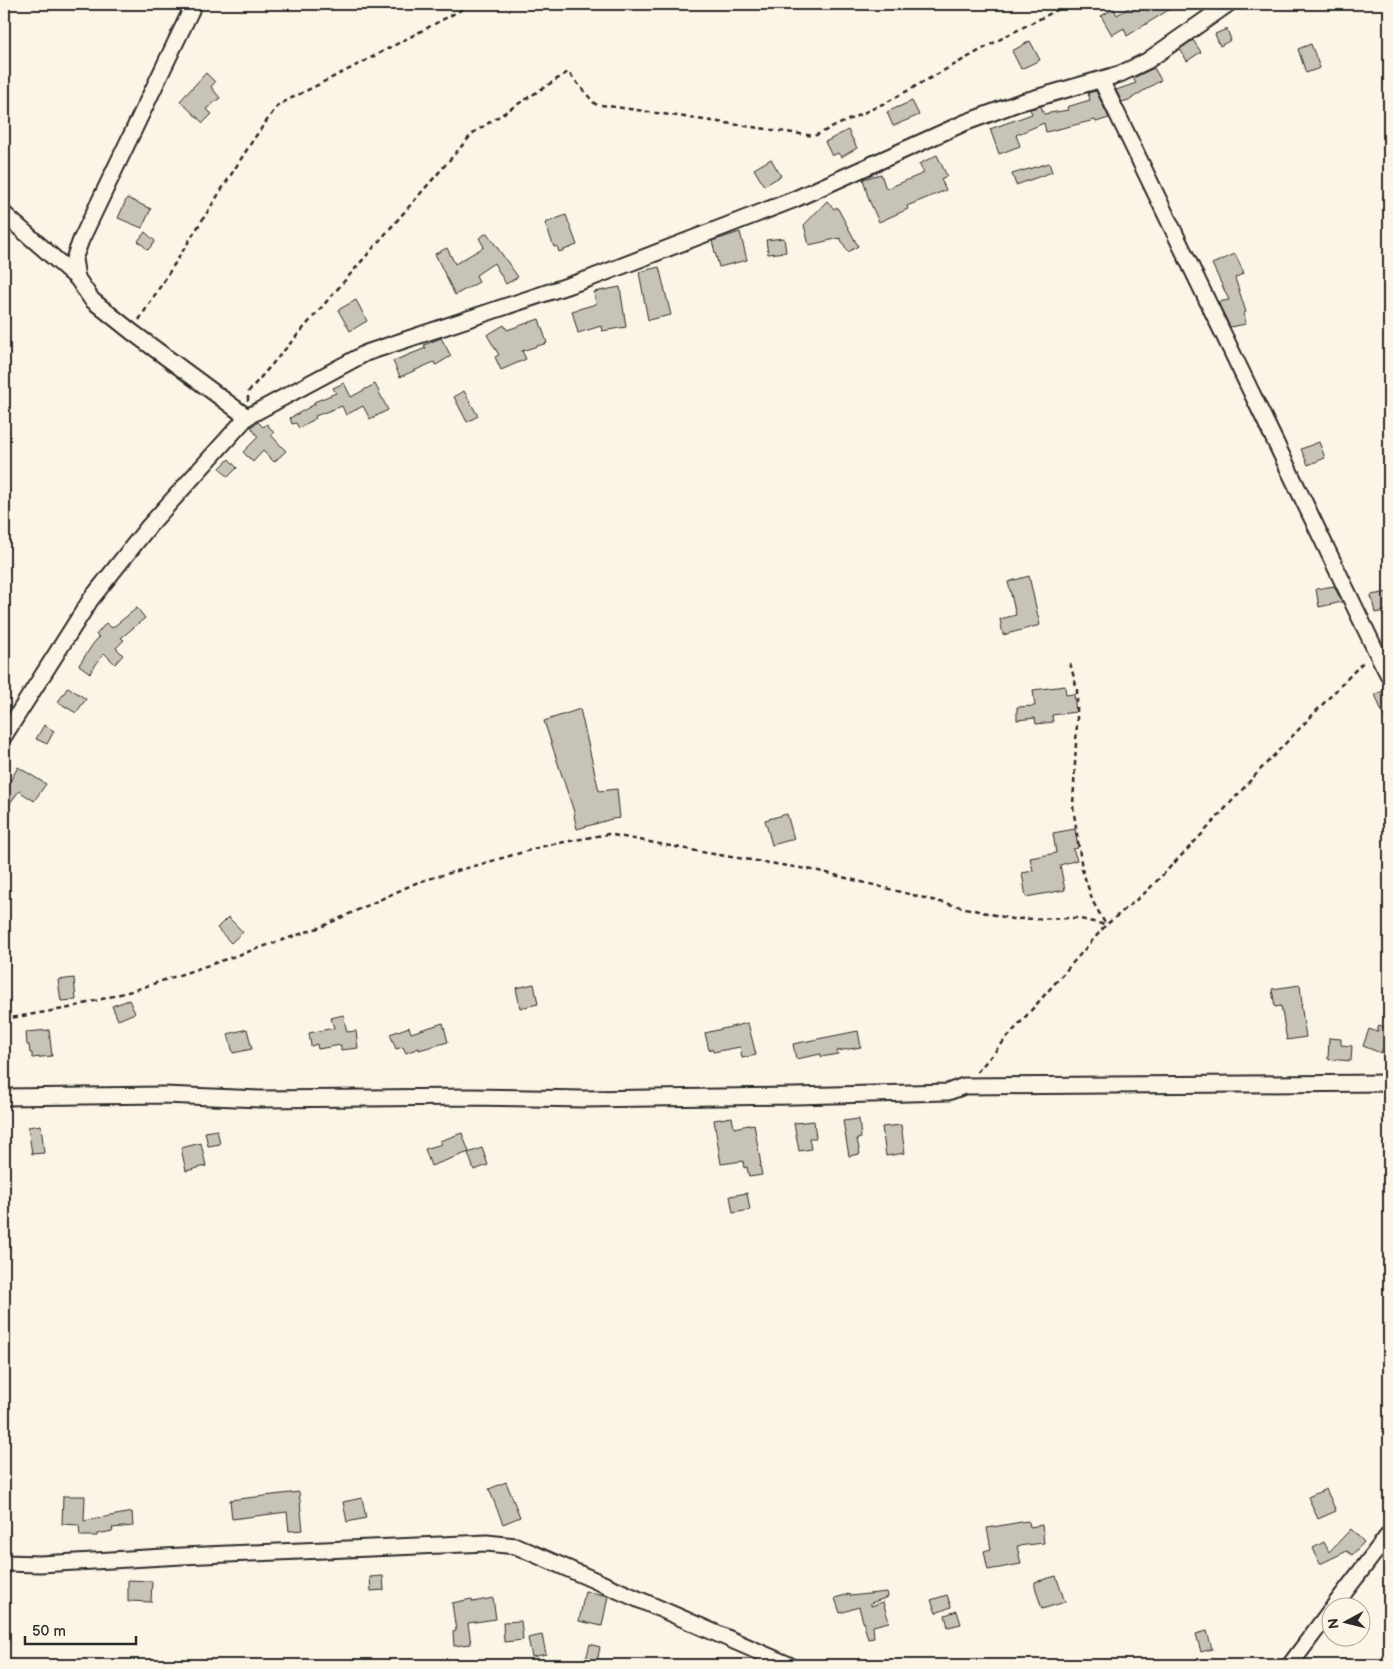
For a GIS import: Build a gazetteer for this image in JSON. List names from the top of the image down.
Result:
{
  "scale_bar": "50 m",
  "north": "left"
}
